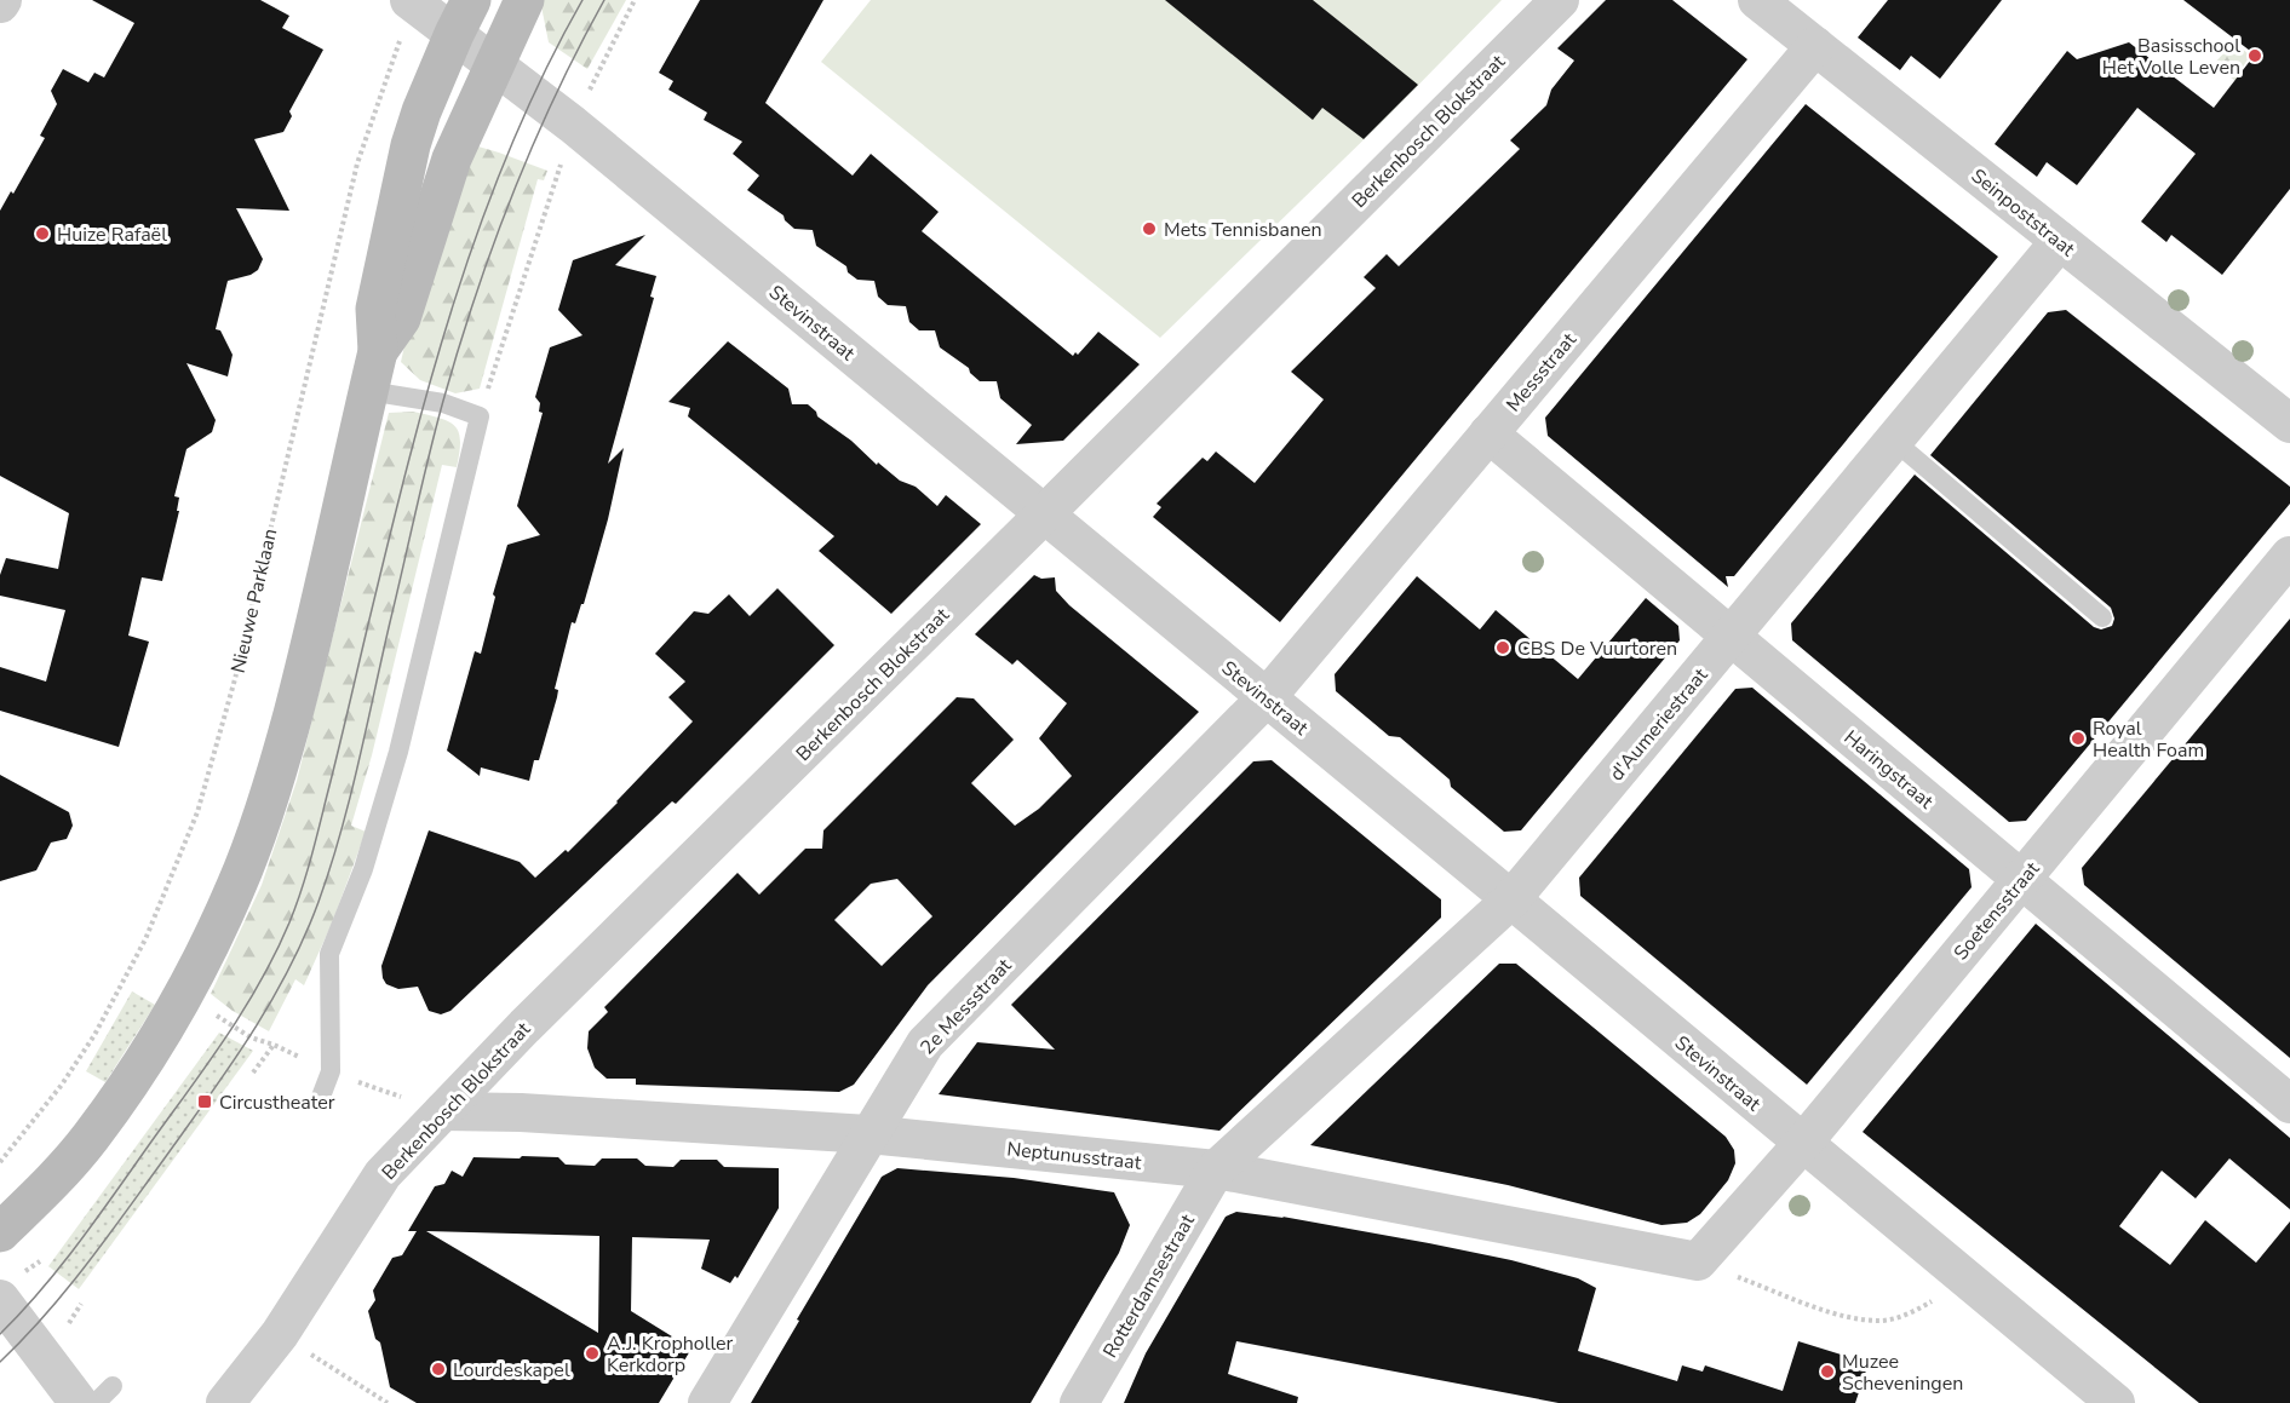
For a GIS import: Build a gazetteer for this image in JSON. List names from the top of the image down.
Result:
{
  "streets": {
    "street": [
      "Berkenbosch Blokstraat",
      "Seinpoststraat",
      "Stevinstraat",
      "Messstraat",
      "d'Aumeriestraat",
      "Haringstraat",
      "Soetensstraat",
      "2e Messstraat",
      "Neptunusstraat",
      "Rotterdamsestraat"
    ],
    "path": ["Nieuwe Parklaan"]
  },
  "crossings": [
    ["Berkenbosch Blokstraat", "Stevinstraat"],
    ["Berkenbosch Blokstraat", "Neptunusstraat"],
    ["Seinpoststraat", "Messstraat"],
    ["Seinpoststraat", "d'Aumeriestraat"],
    ["Stevinstraat", "Messstraat"],
    ["Stevinstraat", "Nieuwe Parklaan"],
    ["Stevinstraat", "d'Aumeriestraat"],
    ["Stevinstraat", "Soetensstraat"],
    ["Stevinstraat", "2e Messstraat"],
    ["Messstraat", "Haringstraat"],
    ["Messstraat", "2e Messstraat"],
    ["d'Aumeriestraat", "Haringstraat"],
    ["d'Aumeriestraat", "Neptunusstraat"],
    ["d'Aumeriestraat", "Rotterdamsestraat"],
    ["Haringstraat", "Soetensstraat"],
    ["Soetensstraat", "Neptunusstraat"],
    ["2e Messstraat", "Neptunusstraat"],
    ["Neptunusstraat", "Rotterdamsestraat"]
  ],
  "places": {
    "other": [
      "Basisschool Het Volle Leven",
      "Mets Tennisbanen",
      "Huize Rafaël",
      "CBS De Vuurtoren",
      "Royal Health Foam",
      "A.J. Kropholler Kerkdorp",
      "Lourdeskapel",
      "Muzee Scheveningen"
    ],
    "transit": ["Circustheater"]
  }
}
